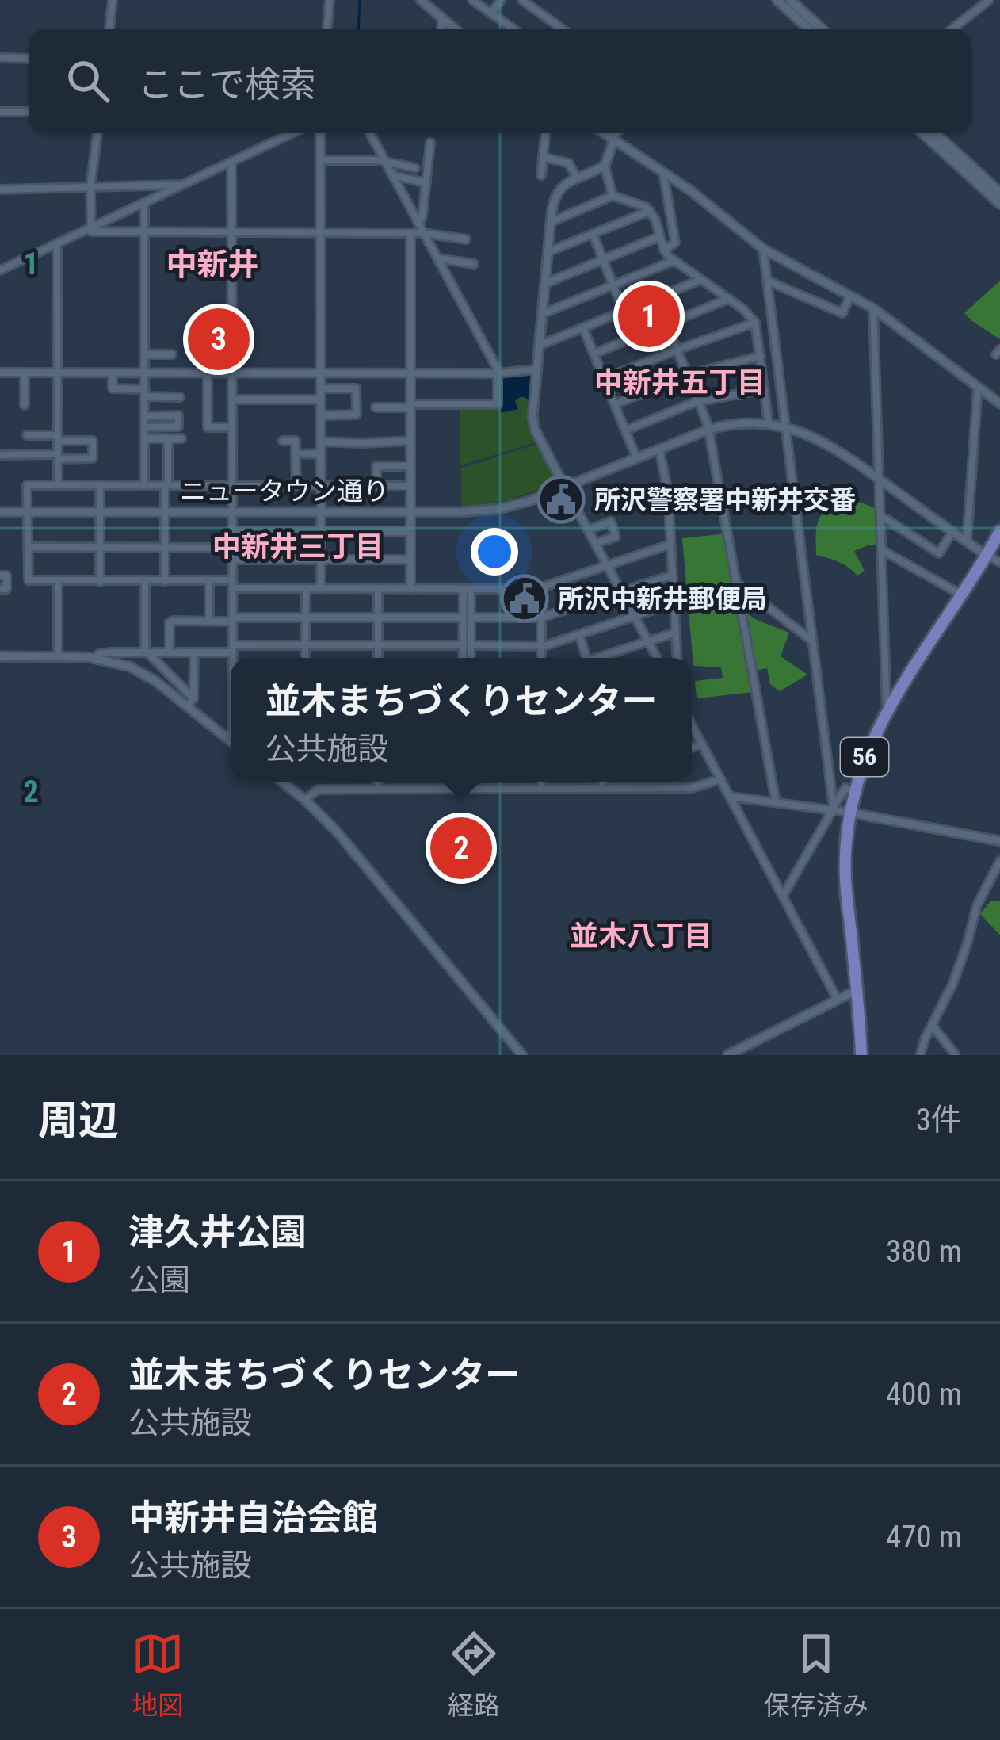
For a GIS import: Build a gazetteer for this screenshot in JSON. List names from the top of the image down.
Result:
{
  "streets": {
    "main road": ["56"],
    "street": ["ニュータウン通り"]
  },
  "crossings": [
    ["ニュータウン通り", "56"]
  ],
  "districts": [
    "中新井",
    "中新井五丁目",
    "中新井三丁目",
    "並木八丁目"
  ],
  "places": {
    "public building": ["所沢警察署中新井交番", "所沢中新井郵便局"]
  },
  "page": {
    "search": "ここで検索",
    "pins": ["1", "3", "2"],
    "popup": ["並木まちづくりセンター", "公共施設"],
    "heading": ["周辺", "3件"],
    "list": [
      {
        "mark": "1",
        "name": "津久井公園",
        "note": "公園",
        "value": "380 m"
      },
      {
        "mark": "2",
        "name": "並木まちづくりセンター",
        "note": "公共施設",
        "value": "400 m"
      },
      {
        "mark": "3",
        "name": "中新井自治会館",
        "note": "公共施設",
        "value": "470 m"
      }
    ],
    "nav": ["地図", "経路", "保存済み"]
  },
  "grid": {
    "rows": ["1", "2"]
  }
}
